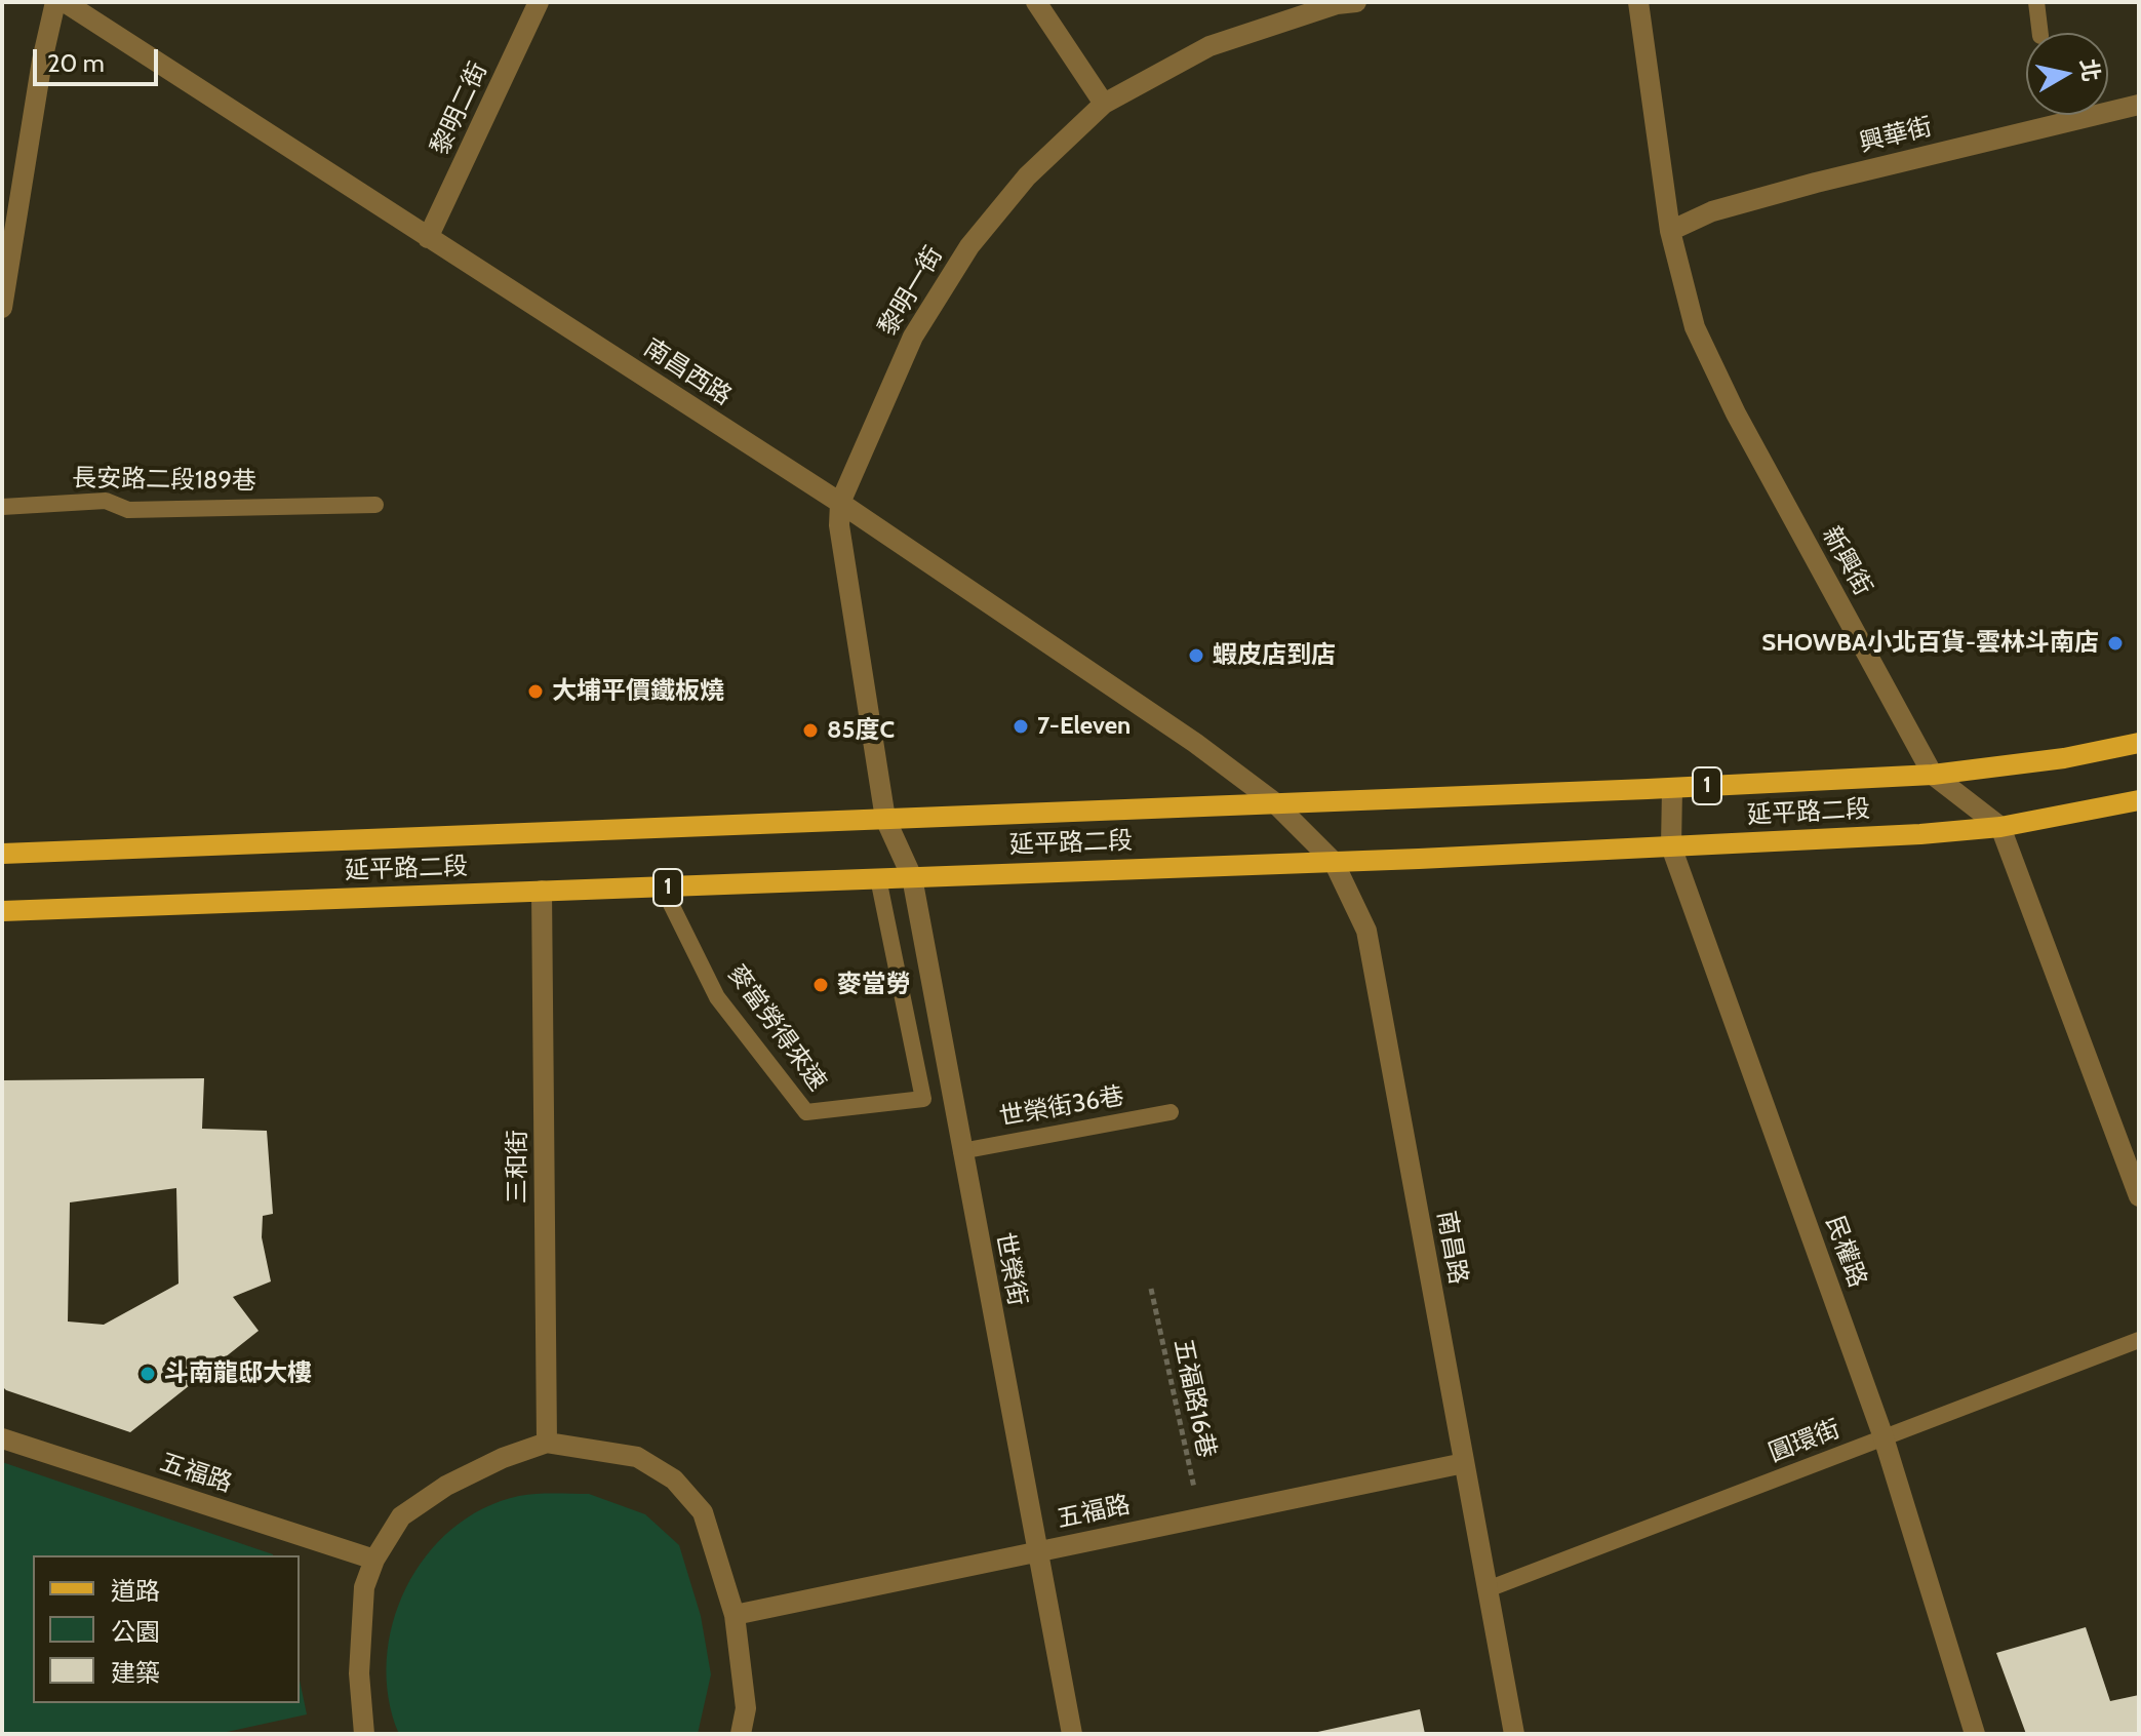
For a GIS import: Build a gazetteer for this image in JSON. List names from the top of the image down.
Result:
{
  "streets": {
    "main road": ["1", "延平路二段"],
    "street": [
      "黎明二街",
      "興華街",
      "黎明一街",
      "南昌西路",
      "新興街",
      "三和街",
      "南昌路",
      "民權路",
      "世榮街",
      "五福路"
    ],
    "lane": [
      "長安路二段189巷",
      "麥當勞得來速",
      "世榮街36巷",
      "圓環街"
    ],
    "path": ["五福路16巷"]
  },
  "crossings": [
    ["黎明二街", "南昌西路"],
    ["興華街", "新興街"],
    ["黎明一街", "南昌西路"],
    ["黎明一街", "延平路二段"],
    ["黎明一街", "世榮街"],
    ["南昌西路", "延平路二段"],
    ["南昌西路", "南昌路"],
    ["新興街", "延平路二段"],
    ["延平路二段", "麥當勞得來速"],
    ["延平路二段", "三和街"],
    ["延平路二段", "南昌路"],
    ["延平路二段", "民權路"],
    ["延平路二段", "世榮街"],
    ["世榮街36巷", "世榮街"],
    ["南昌路", "圓環街"],
    ["南昌路", "五福路"],
    ["民權路", "圓環街"],
    ["世榮街", "五福路"],
    ["五福路16巷", "五福路"]
  ],
  "places": [
    "SHOWBA小北百貨-雲林斗南店",
    "蝦皮店到店",
    "大埔平價鐵板燒",
    "7-Eleven",
    "85度C",
    "麥當勞",
    "斗南龍邸大樓"
  ],
  "legend": ["道路", "公園", "建築"],
  "scale_bar": "20 m",
  "north": "right"
}
